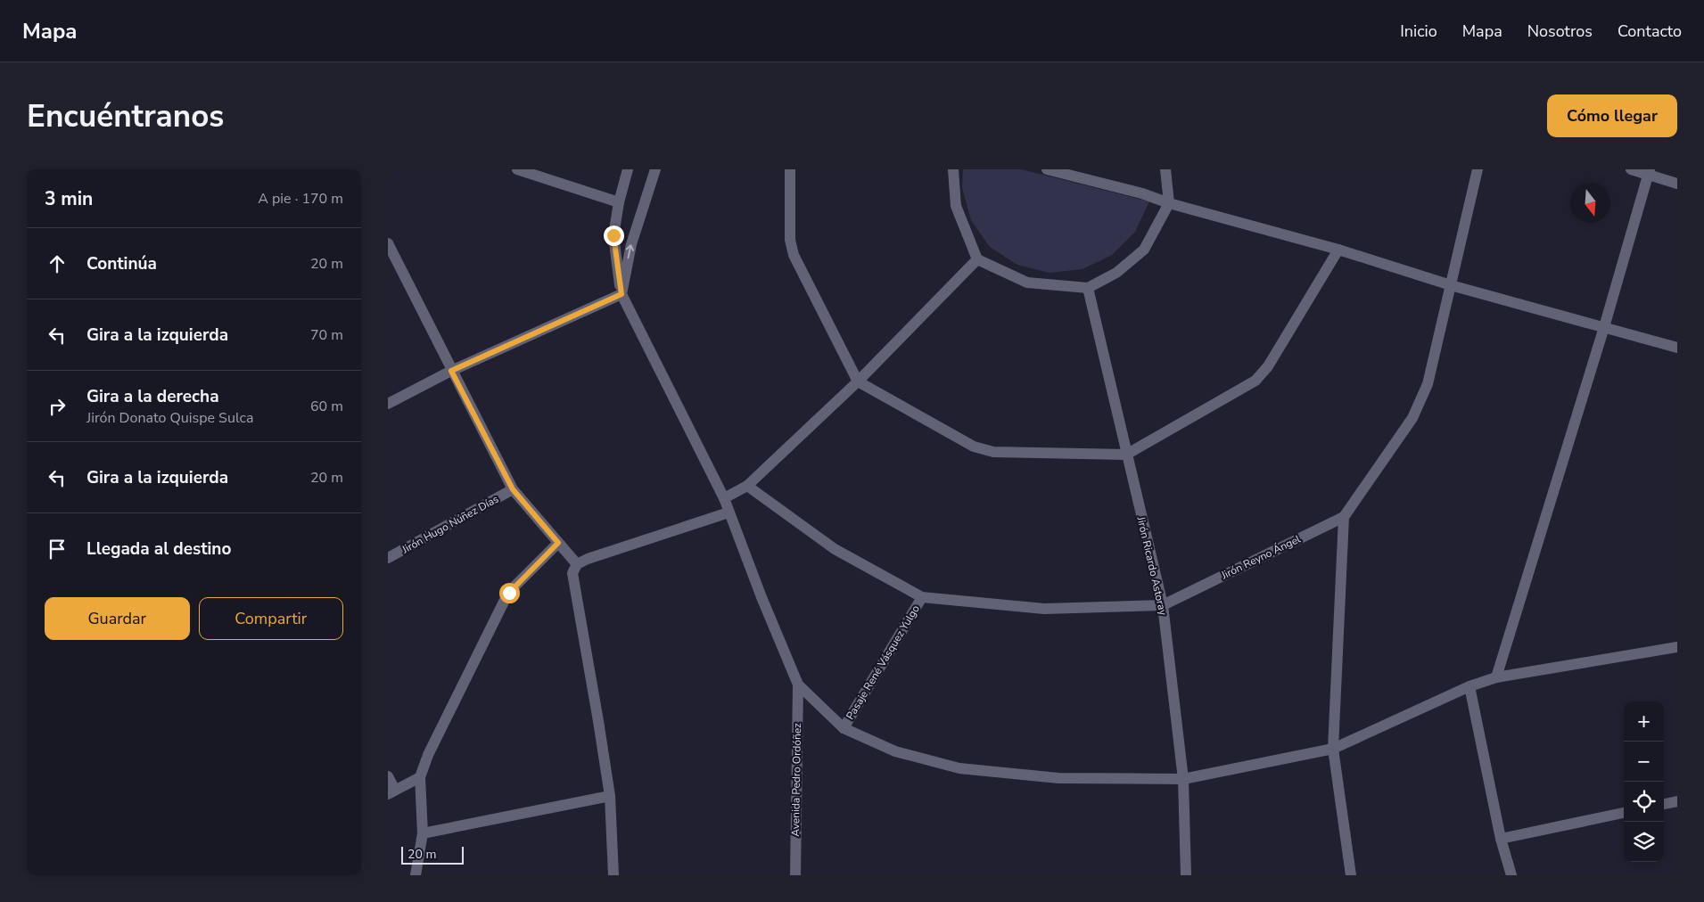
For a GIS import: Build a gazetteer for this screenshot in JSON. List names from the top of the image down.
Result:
{
  "streets": {
    "street": [
      "Jirón Hugo Núñez Días",
      "Jirón Reyno Ángel",
      "Jirón Ricardo Astoray",
      "Pasaje René Vásquez Yulgo",
      "Avenida Pedro Ordóñez"
    ]
  },
  "crossings": [
    ["Jirón Reyno Ángel", "Jirón Ricardo Astoray"],
    ["Jirón Reyno Ángel", "Pasaje René Vásquez Yulgo"]
  ],
  "scale_bar": "20 m",
  "north": "bottom",
  "page": {
    "header": "Mapa",
    "nav": [
      "Inicio",
      "Mapa",
      "Nosotros",
      "Contacto"
    ],
    "buttons": [
      "Cómo llegar",
      ["Guardar", "Compartir"]
    ],
    "title": "Encuéntranos",
    "heading": ["3 min", "A pie · 170 m"],
    "list": [
      ["Continúa", "20 m"],
      ["Gira a la izquierda", "70 m"],
      ["Gira a la derecha", "Jirón Donato Quispe Sulca", "60 m"],
      ["Gira a la izquierda", "20 m"],
      "Llegada al destino"
    ],
    "map_buttons": ["+", "−"],
    "scale": "20 m"
  }
}
